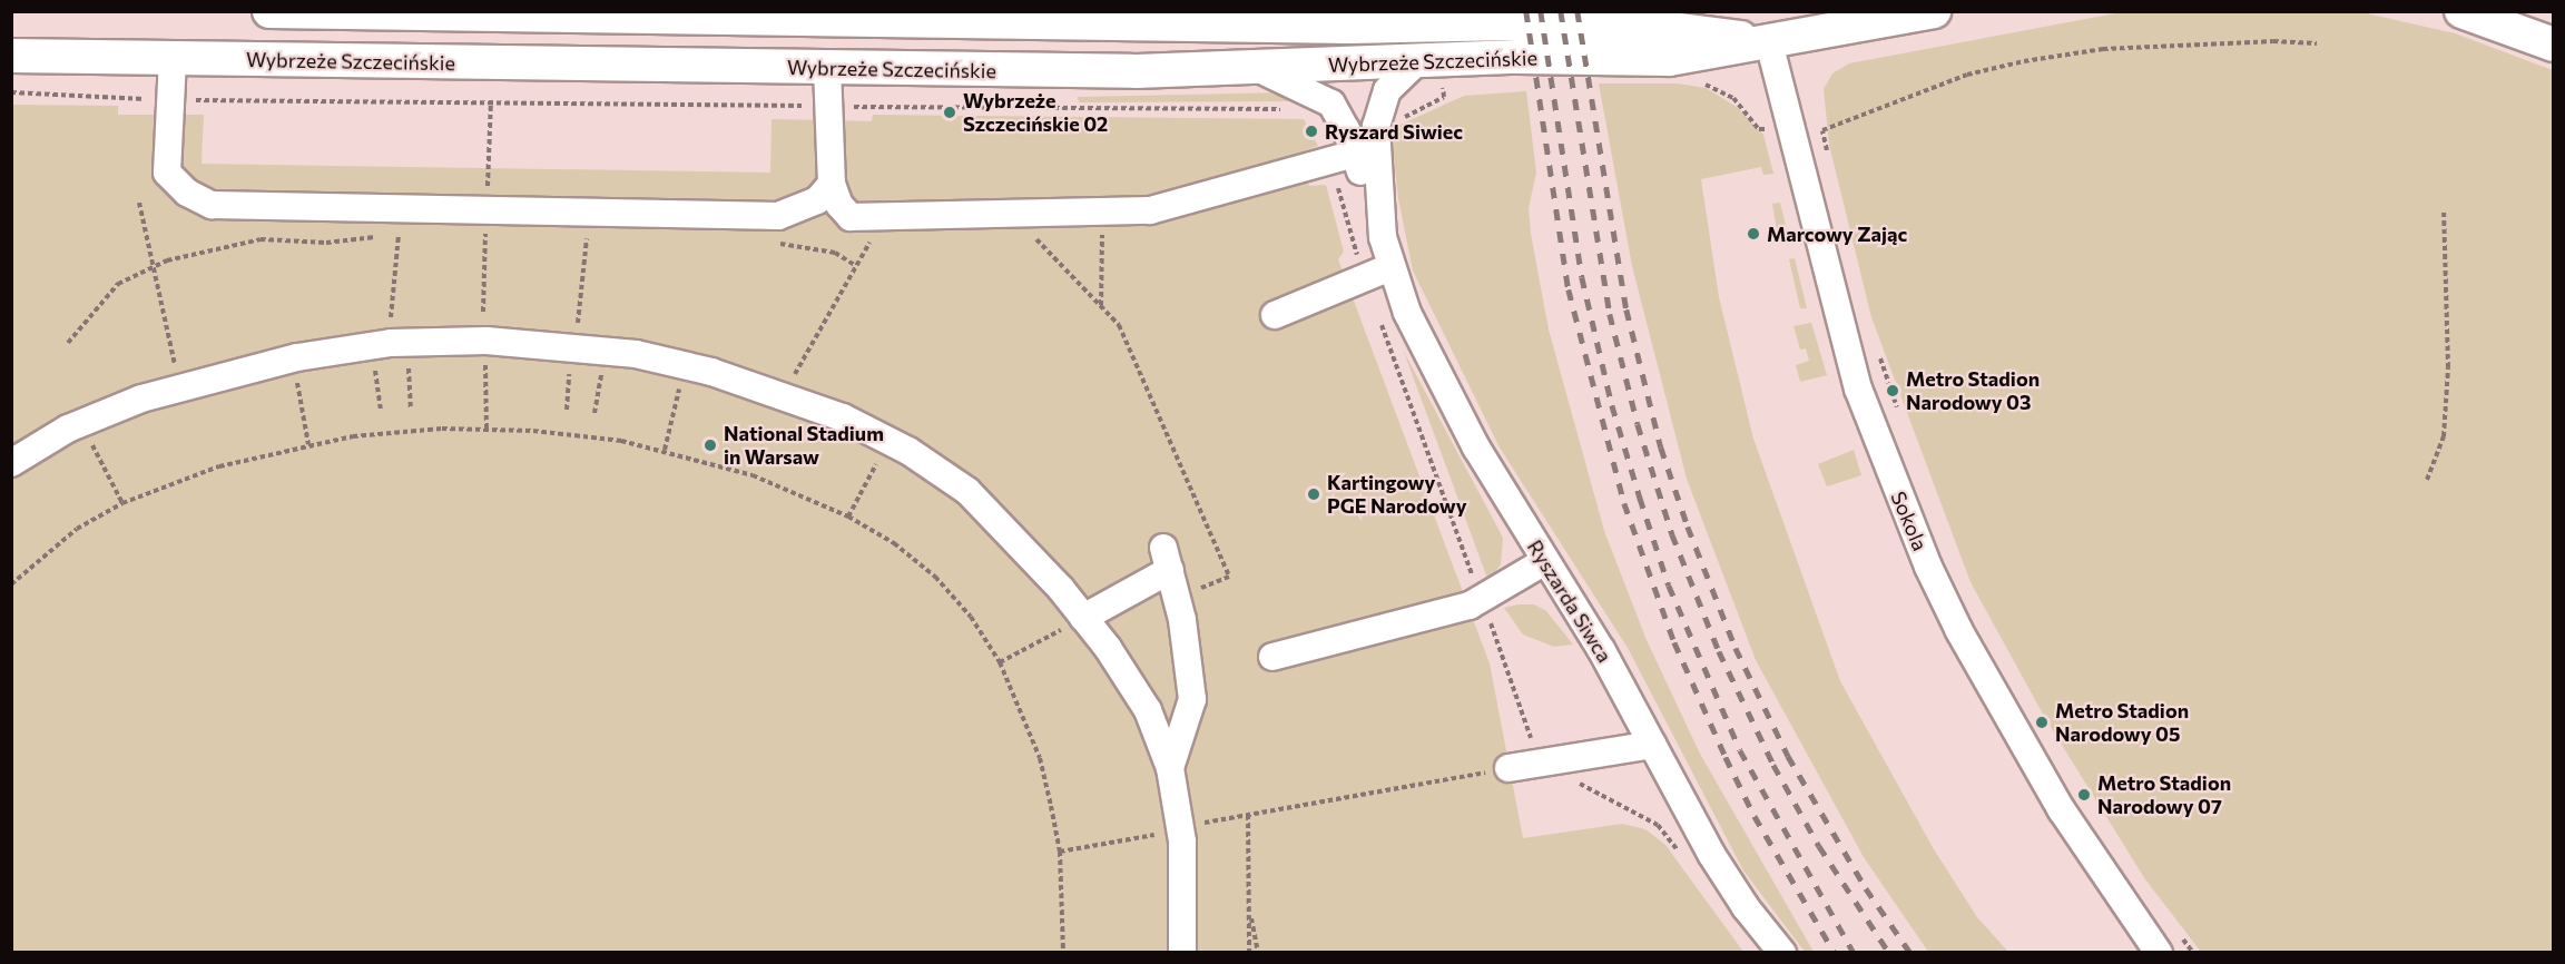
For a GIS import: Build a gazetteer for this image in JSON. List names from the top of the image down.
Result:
{
  "streets": {
    "main road": ["Wybrzeże Szczecińskie"],
    "street": ["Sokola", "Ryszarda Siwca"]
  },
  "crossings": [
    ["Wybrzeże Szczecińskie", "Sokola"],
    ["Wybrzeże Szczecińskie", "Ryszarda Siwca"]
  ],
  "places": [
    "Wybrzeże Szczecińskie 02",
    "Ryszard Siwiec",
    "Marcowy Zając",
    "Metro Stadion Narodowy 03",
    "National Stadium in Warsaw",
    "Kartingowy PGE Narodowy",
    "Metro Stadion Narodowy 05",
    "Metro Stadion Narodowy 07"
  ]
}
